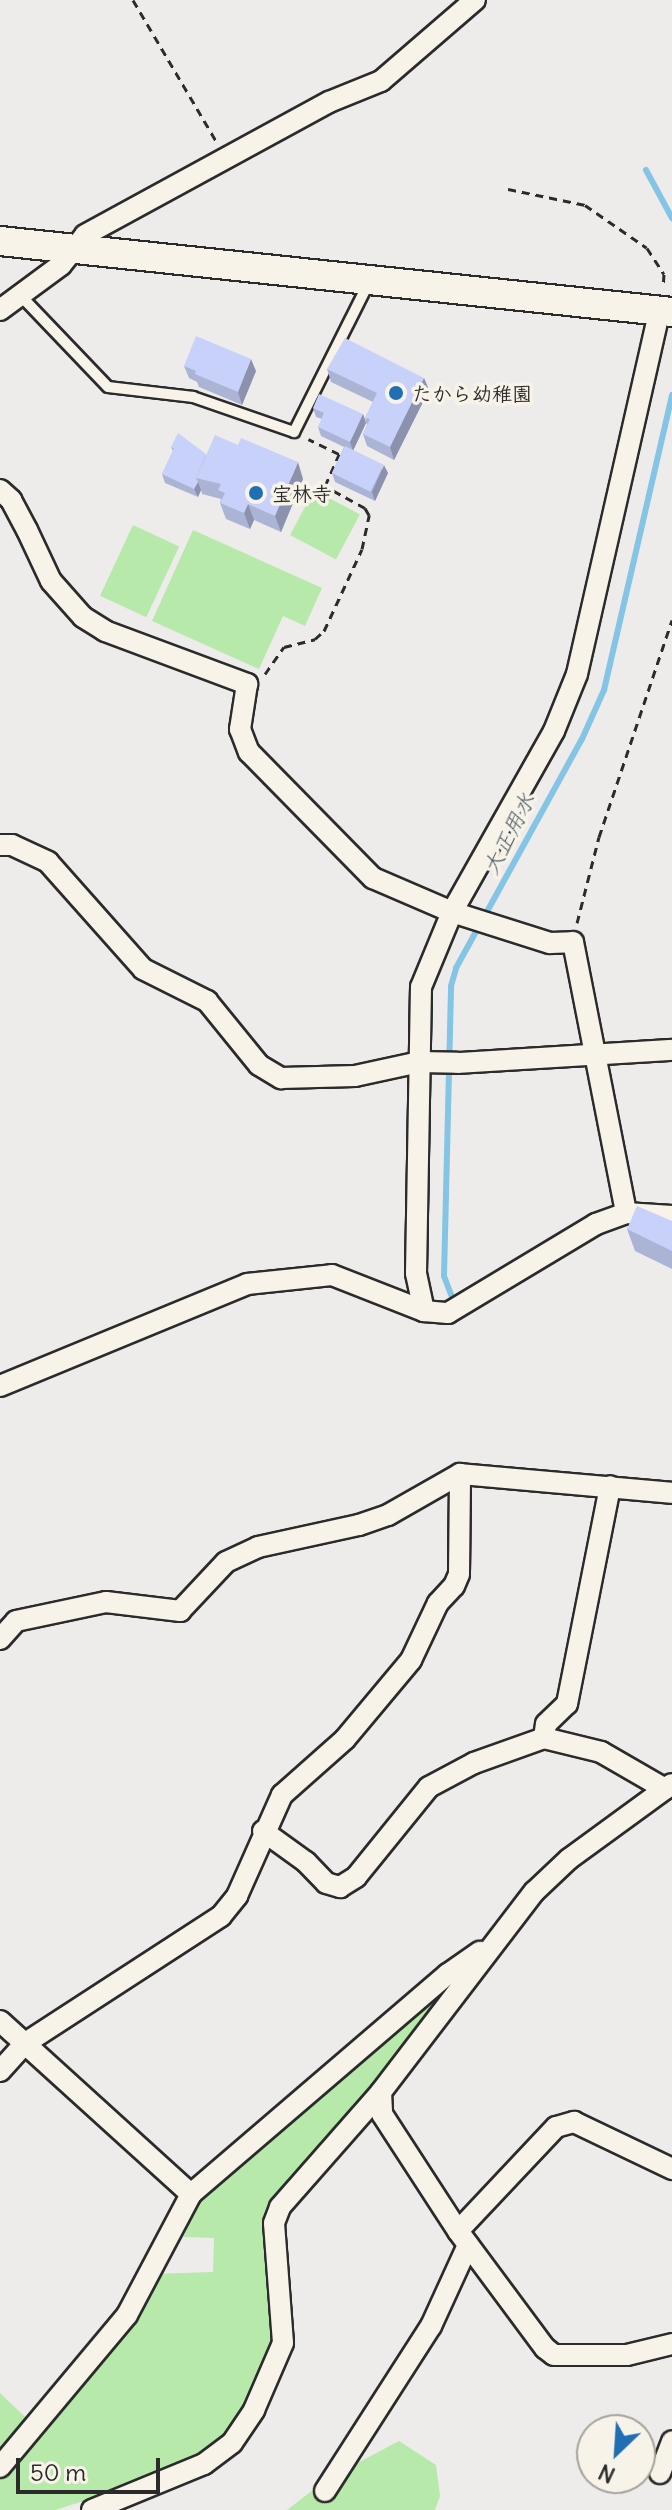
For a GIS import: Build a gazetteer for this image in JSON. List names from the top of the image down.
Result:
{
  "water": ["大正用水"],
  "places": ["たから幼稚園", "宝林寺"],
  "scale_bar": "50 m",
  "north": "bottom left"
}
